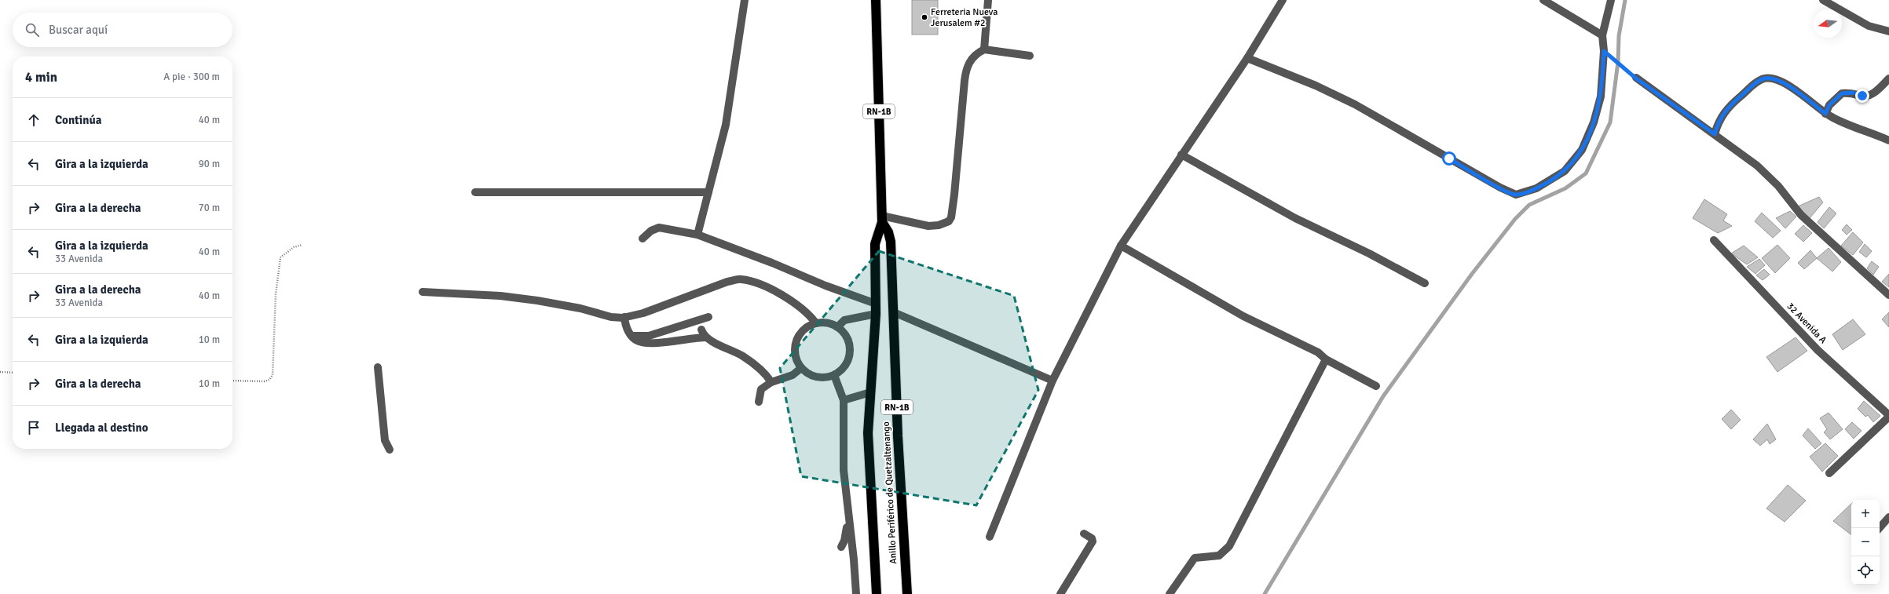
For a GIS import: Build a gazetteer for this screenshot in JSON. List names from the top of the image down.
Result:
{
  "streets": {
    "highway": ["RN-1B", "Anillo Periférico de Quetzaltenango"],
    "street": ["32 Avenida A"]
  },
  "places": ["Ferreteria Nueva Jerusalem #2"],
  "north": "left",
  "page": {
    "search": "Buscar aquí",
    "heading": ["4 min", "A pie · 300 m"],
    "list": [
      ["Continúa", "40 m"],
      ["Gira a la izquierda", "90 m"],
      ["Gira a la derecha", "70 m"],
      ["Gira a la izquierda", "33 Avenida", "40 m"],
      ["Gira a la derecha", "33 Avenida", "40 m"],
      ["Gira a la izquierda", "10 m"],
      ["Gira a la derecha", "10 m"],
      "Llegada al destino"
    ],
    "map_buttons": ["+", "−"]
  }
}
